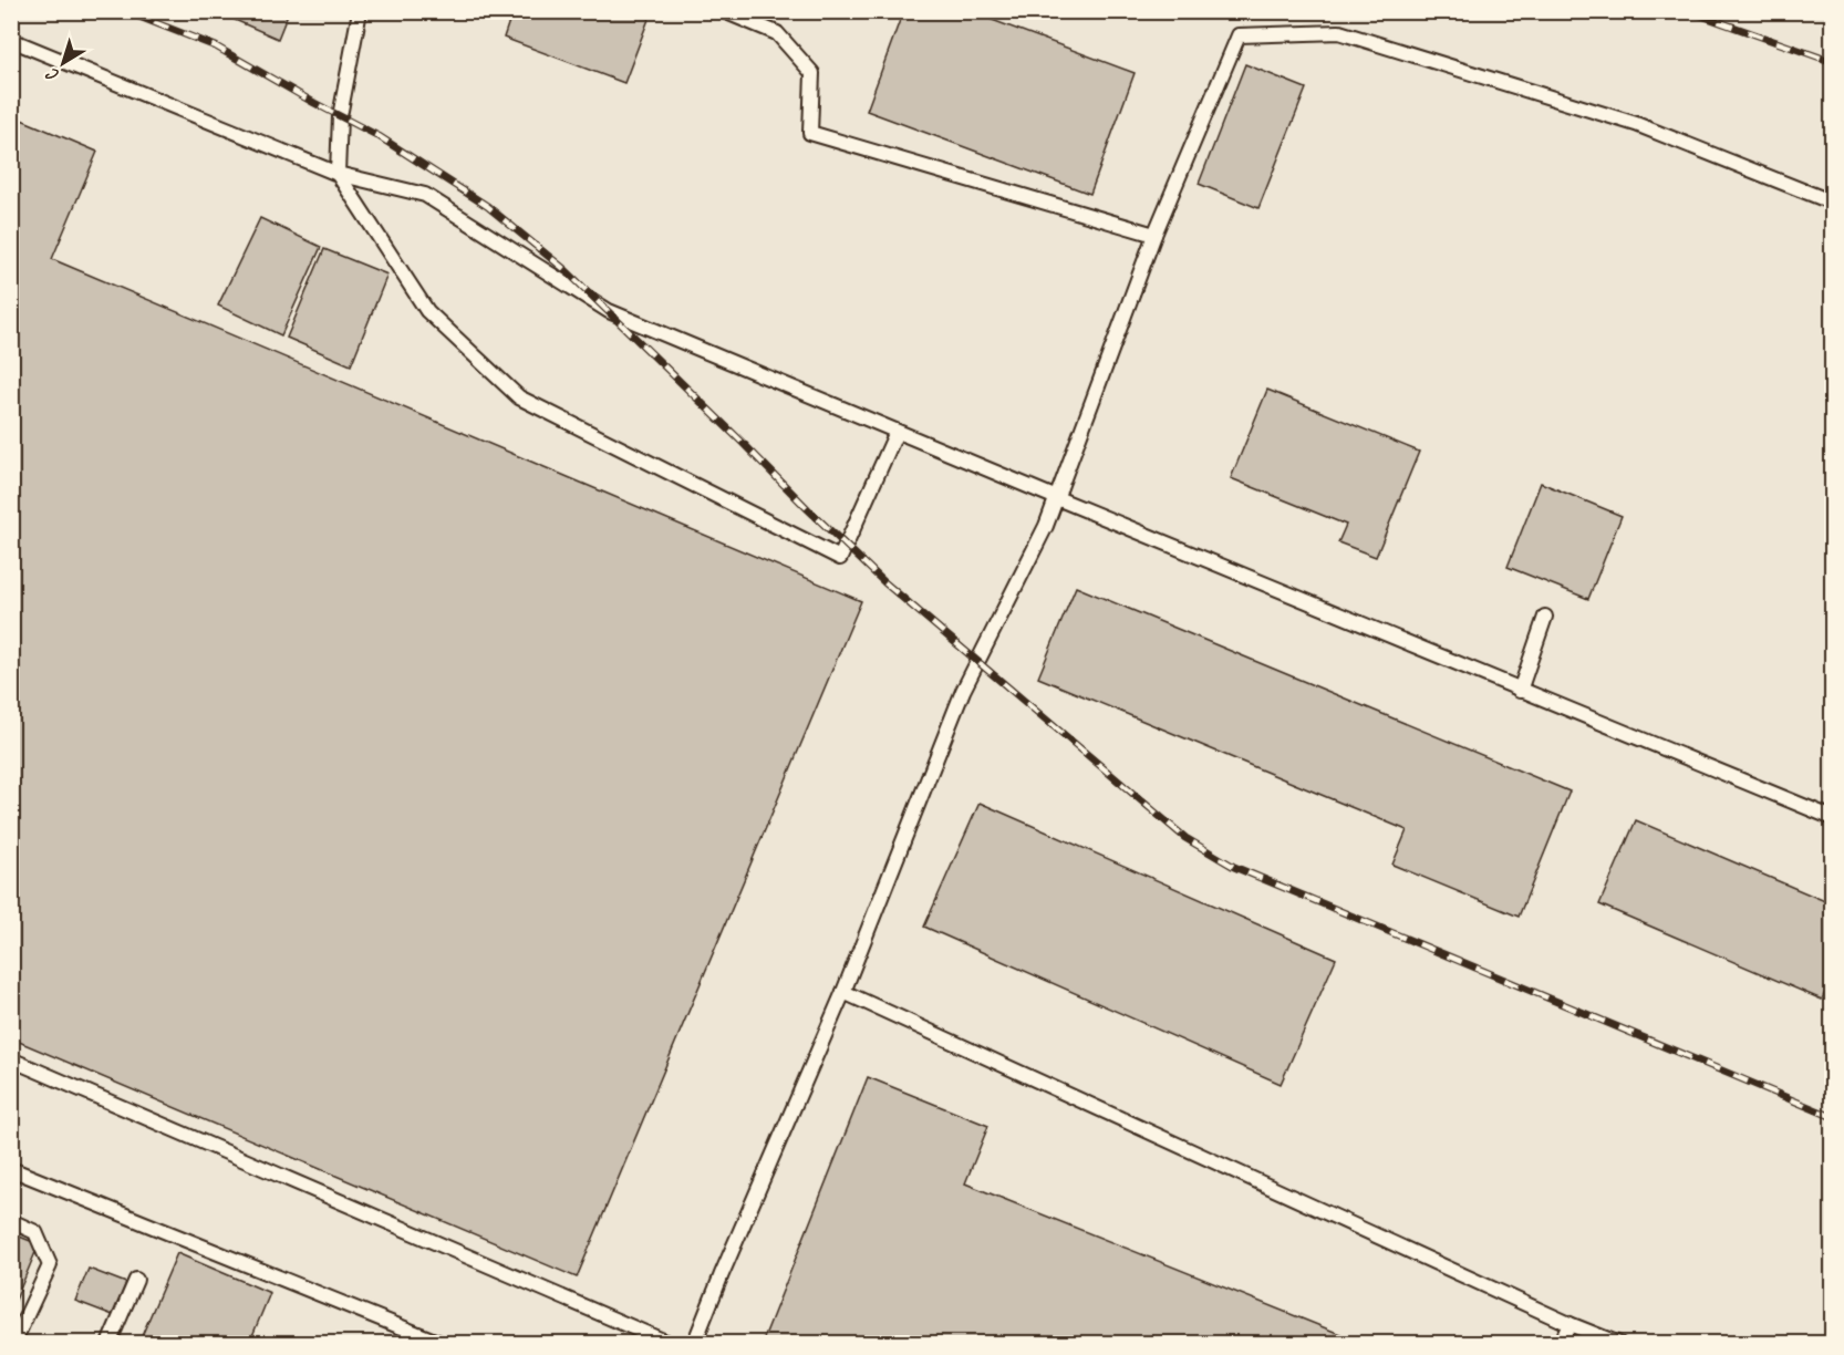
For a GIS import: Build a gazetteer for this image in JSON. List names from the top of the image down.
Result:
{
  "north": "bottom left"
}
